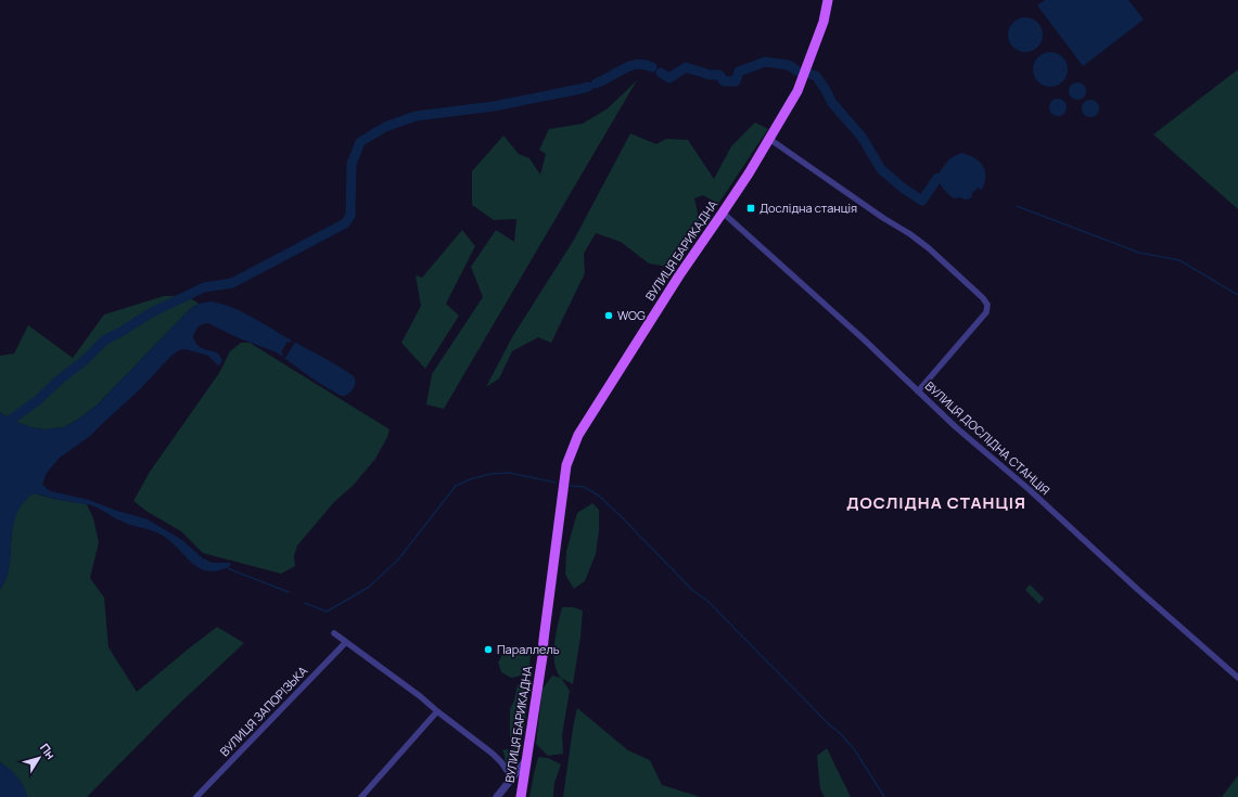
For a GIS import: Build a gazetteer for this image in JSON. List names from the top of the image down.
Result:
{
  "streets": {
    "main road": ["ВУЛИЦЯ БАРИКАДНА"],
    "street": ["ВУЛИЦЯ ДОСЛІДНА СТАНЦІЯ", "ВУЛИЦЯ ЗАПОРІЗЬКА"]
  },
  "crossings": [
    ["ВУЛИЦЯ БАРИКАДНА", "ВУЛИЦЯ ДОСЛІДНА СТАНЦІЯ"]
  ],
  "districts": ["ДОСЛІДНА СТАНЦІЯ"],
  "places": {
    "transit": ["Дослідна станція"],
    "other": ["WOG", "Параллель"]
  },
  "north": "top right"
}
